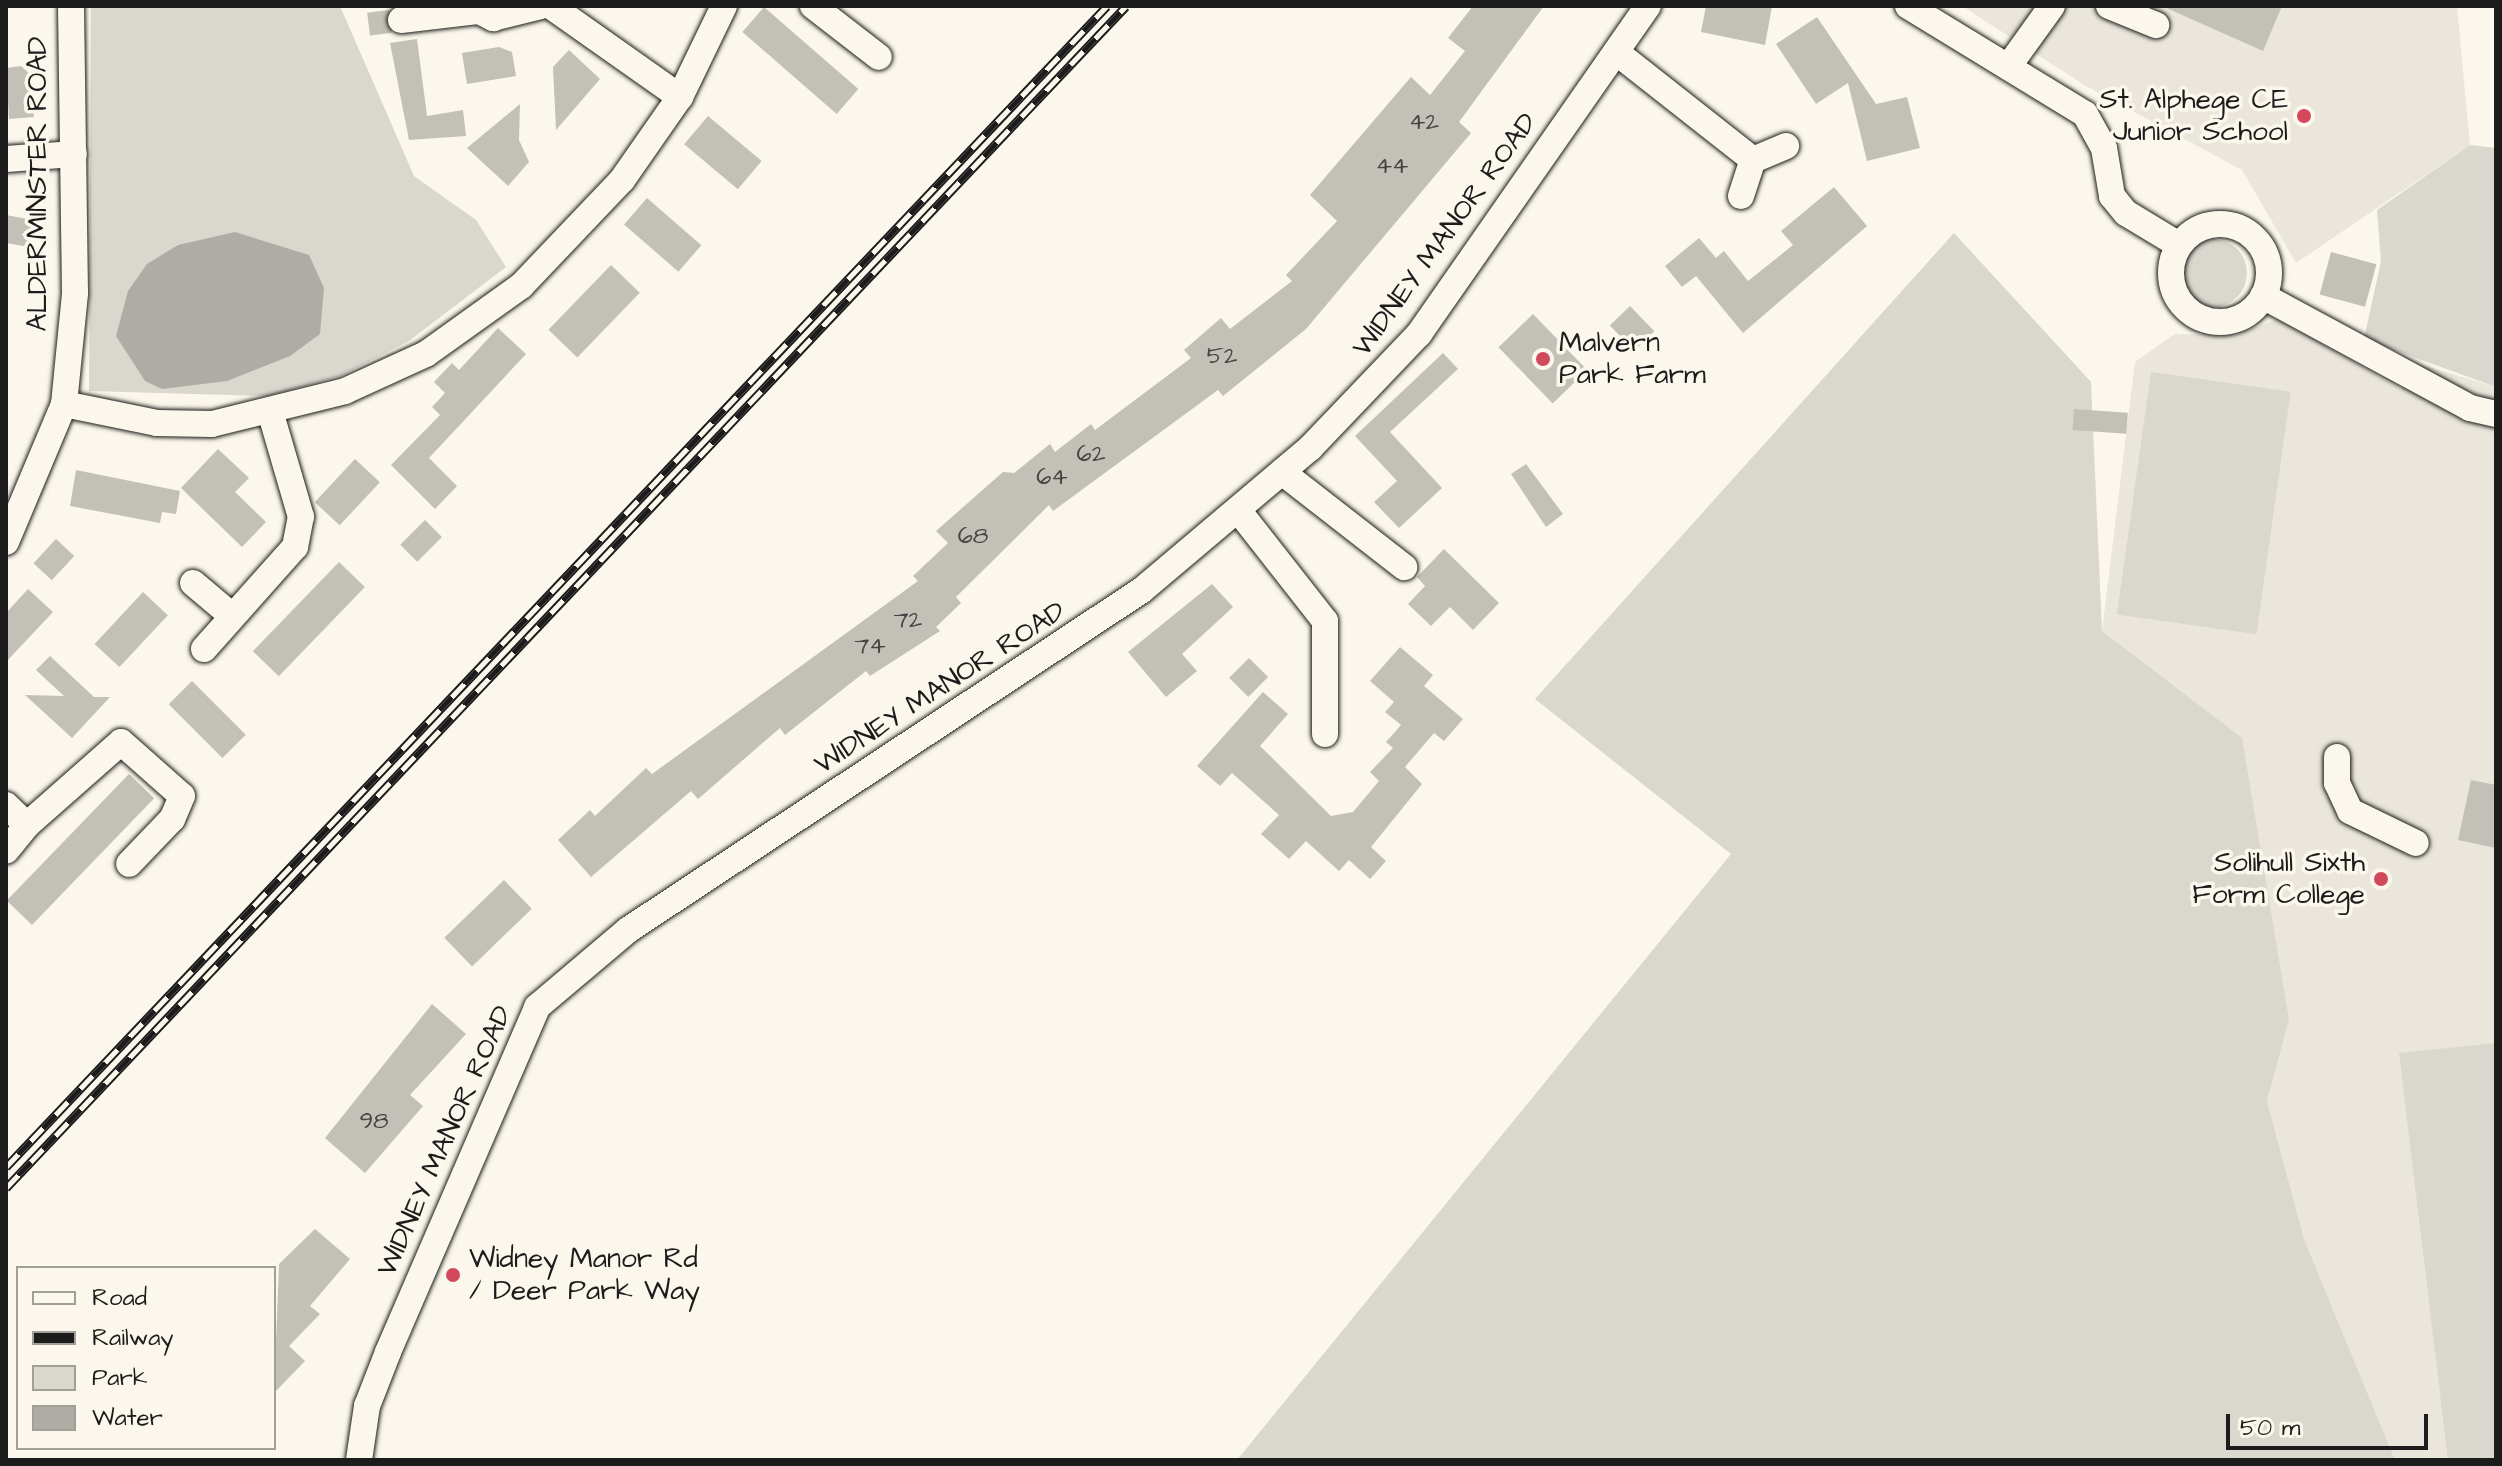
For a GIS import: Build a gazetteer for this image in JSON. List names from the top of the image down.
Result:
{
  "streets": {
    "street": ["ALDERMINSTER ROAD", "WIDNEY MANOR ROAD"]
  },
  "places": [
    "St. Alphege CE Junior School",
    "Malvern Park Farm",
    "Solihull Sixth Form College",
    "Widney Manor Rd / Deer Park Way"
  ],
  "house_numbers": [
    "42",
    "44",
    "52",
    "62",
    "64",
    "68",
    "72",
    "74",
    "98"
  ],
  "legend": [
    "Road",
    "Railway",
    "Park",
    "Water"
  ],
  "scale_bar": "50 m"
}
